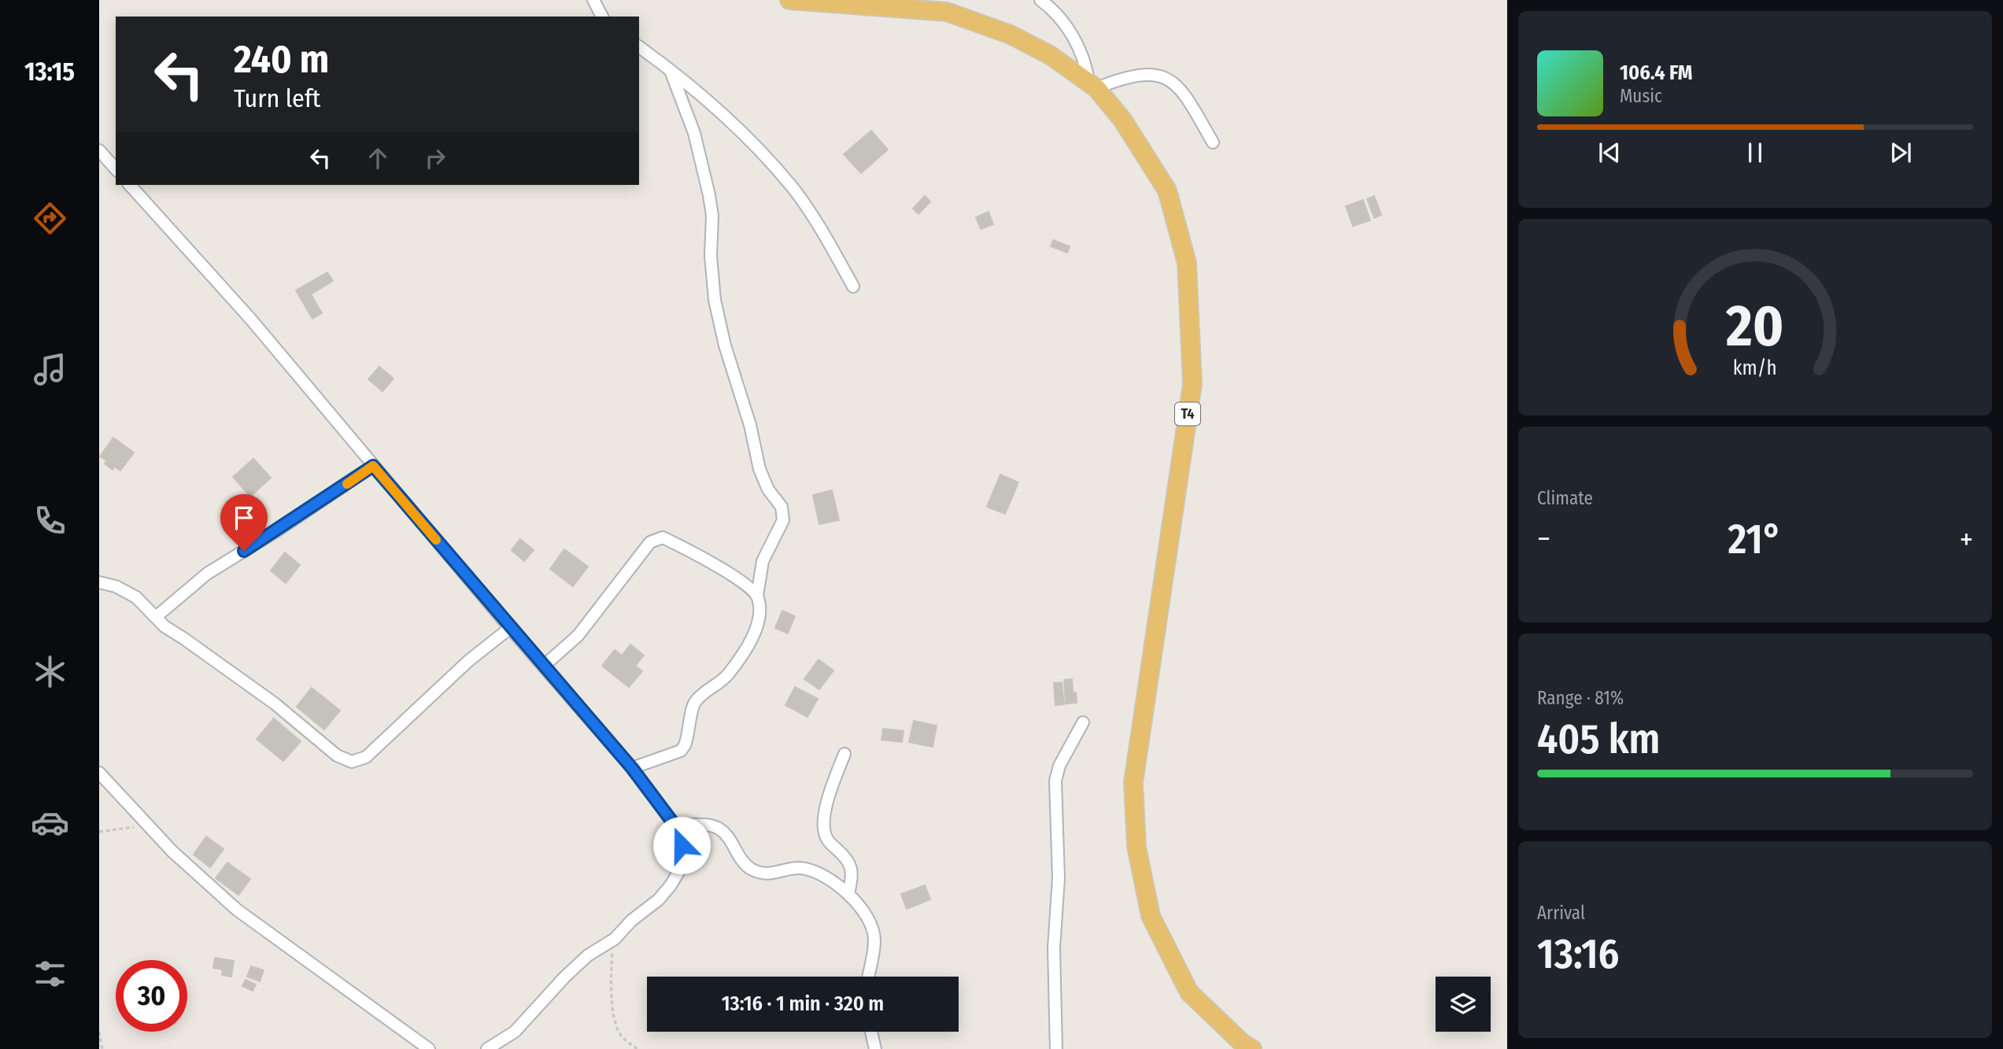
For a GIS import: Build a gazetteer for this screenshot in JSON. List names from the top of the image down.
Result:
{
  "streets": {
    "highway": ["T4"]
  },
  "page": {
    "tabs": "13:15",
    "turn": ["240 m", "Turn left"],
    "song": ["106.4 FM", "Music"],
    "tile": [
      "Climate",
      ["Range · 81%", "405 km"],
      ["Arrival", "13:16"]
    ],
    "heat": ["−", "21°", "+"],
    "limit": "30",
    "trip": "13:16 · 1 min · 320 m",
    "gauge": ["20", "km/h"]
  }
}
